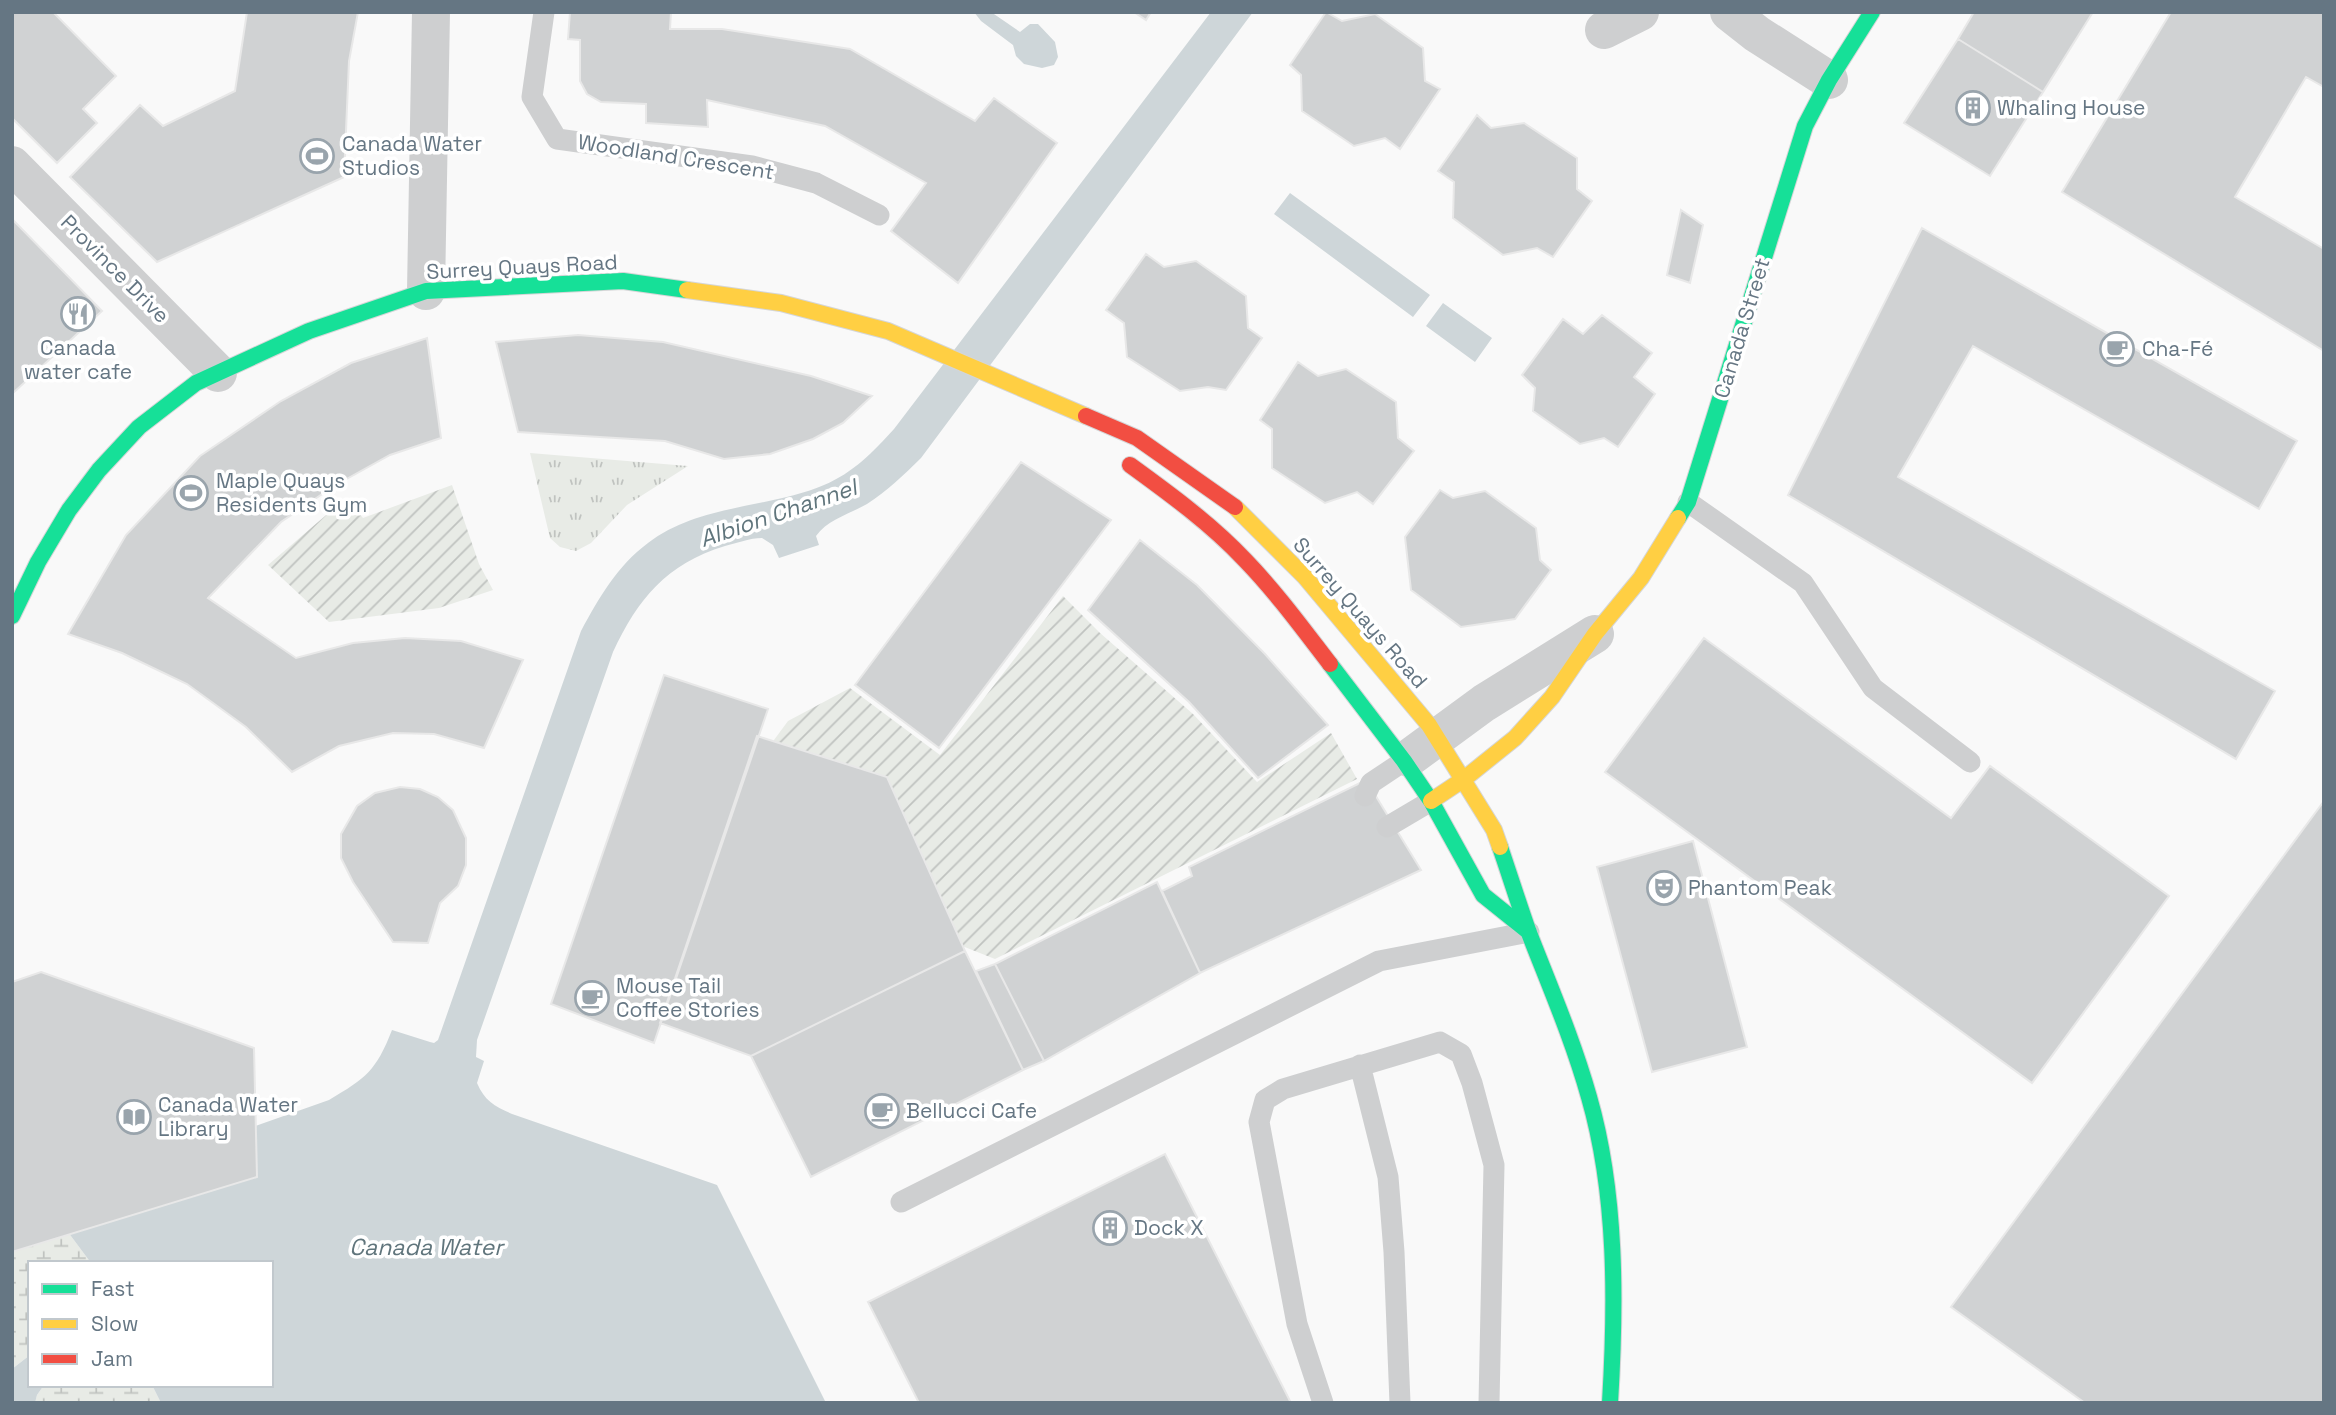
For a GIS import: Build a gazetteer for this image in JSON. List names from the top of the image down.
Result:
{
  "streets": {
    "street": ["Surrey Quays Road", "Province Drive", "Canada Street"],
    "lane": ["Woodland Crescent"]
  },
  "crossings": [
    ["Surrey Quays Road", "Province Drive"],
    ["Surrey Quays Road", "Canada Street"]
  ],
  "water": ["Albion Channel", "Canada Water"],
  "places": {
    "building": ["Whaling House", "Dock X"],
    "sports": ["Canada Water Studios", "Maple Quays Residents Gym"],
    "restaurant": ["Canada water cafe"],
    "cafe": ["Cha-Fé", "Mouse Tail Coffee Stories", "Bellucci Cafe"],
    "theatre": ["Phantom Peak"],
    "library": ["Canada Water Library"]
  },
  "legend": ["Fast", "Slow", "Jam"]
}
